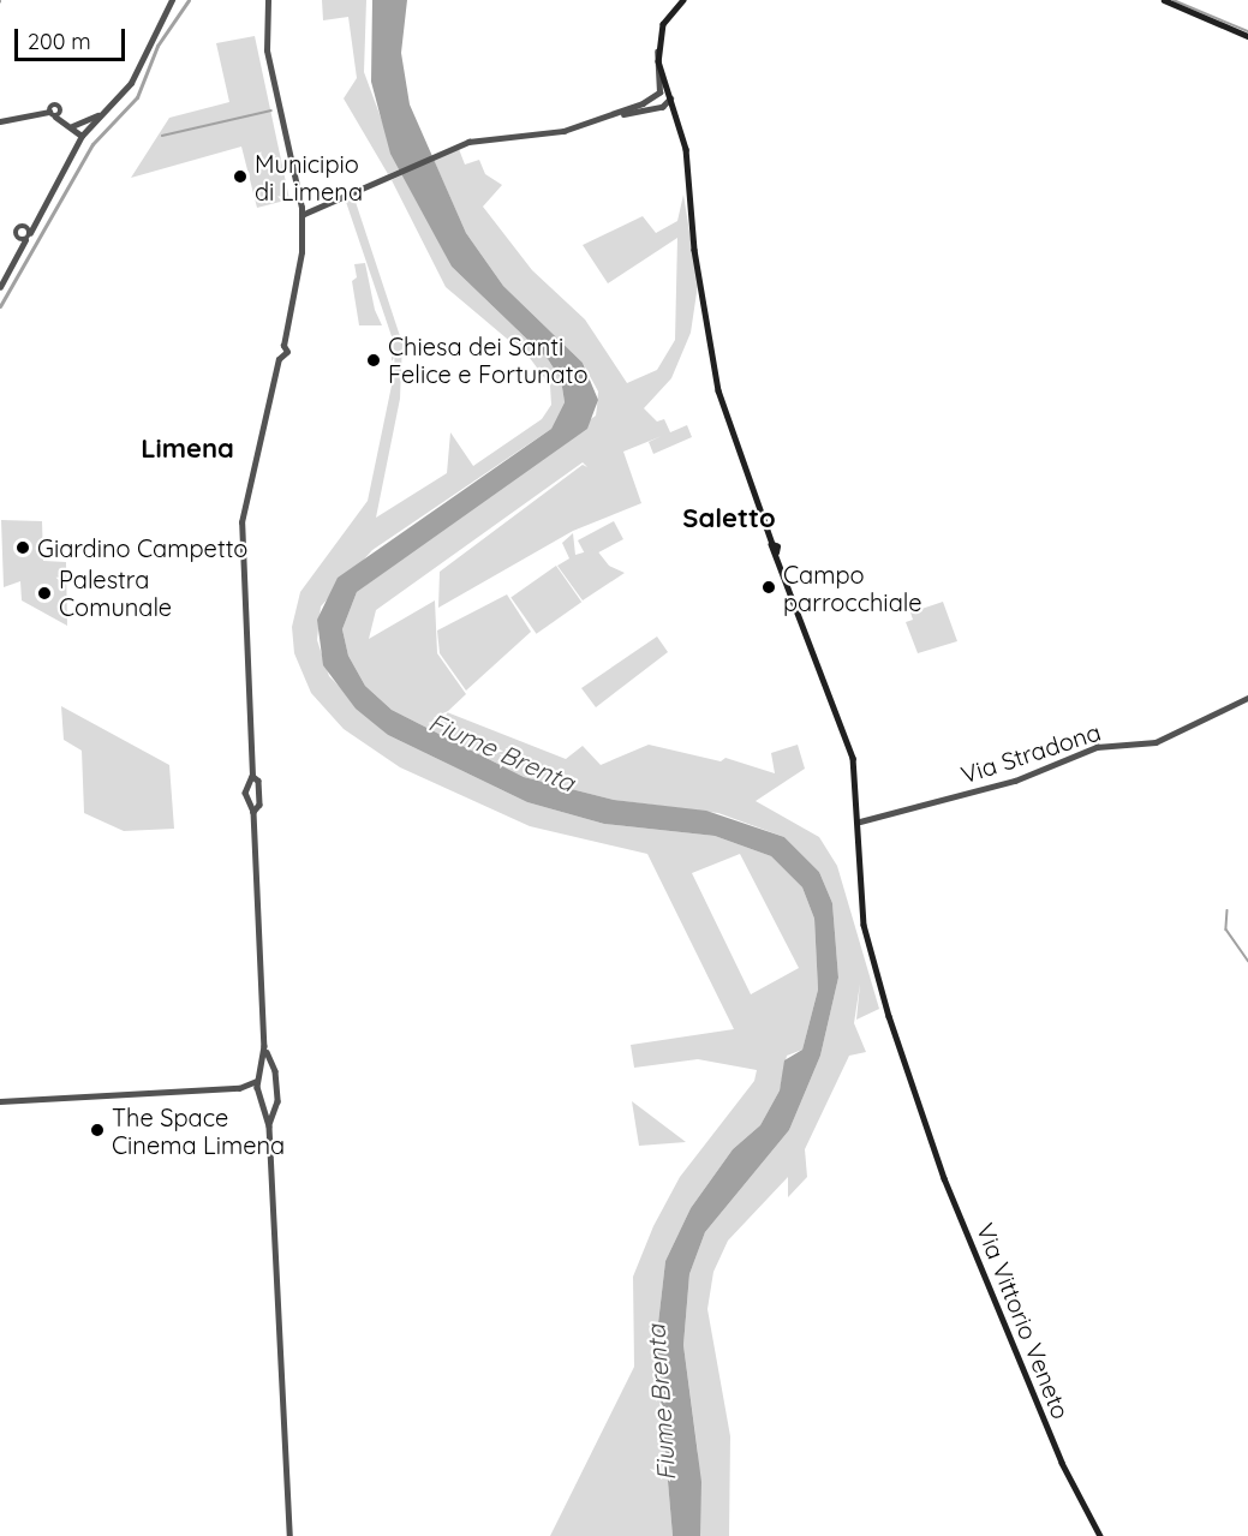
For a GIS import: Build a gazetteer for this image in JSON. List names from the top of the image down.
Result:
{
  "streets": {
    "main road": ["Via Vittorio Veneto"],
    "street": ["Via Stradona"]
  },
  "crossings": [
    ["Via Stradona", "Via Vittorio Veneto"]
  ],
  "districts": ["Limena", "Saletto"],
  "water": ["Fiume Brenta"],
  "places": [
    "Municipio di Limena",
    "Chiesa dei Santi Felice e Fortunato",
    "Giardino Campetto",
    "Campo parrocchiale",
    "Palestra Comunale",
    "The Space Cinema Limena"
  ],
  "scale_bar": "200 m"
}
